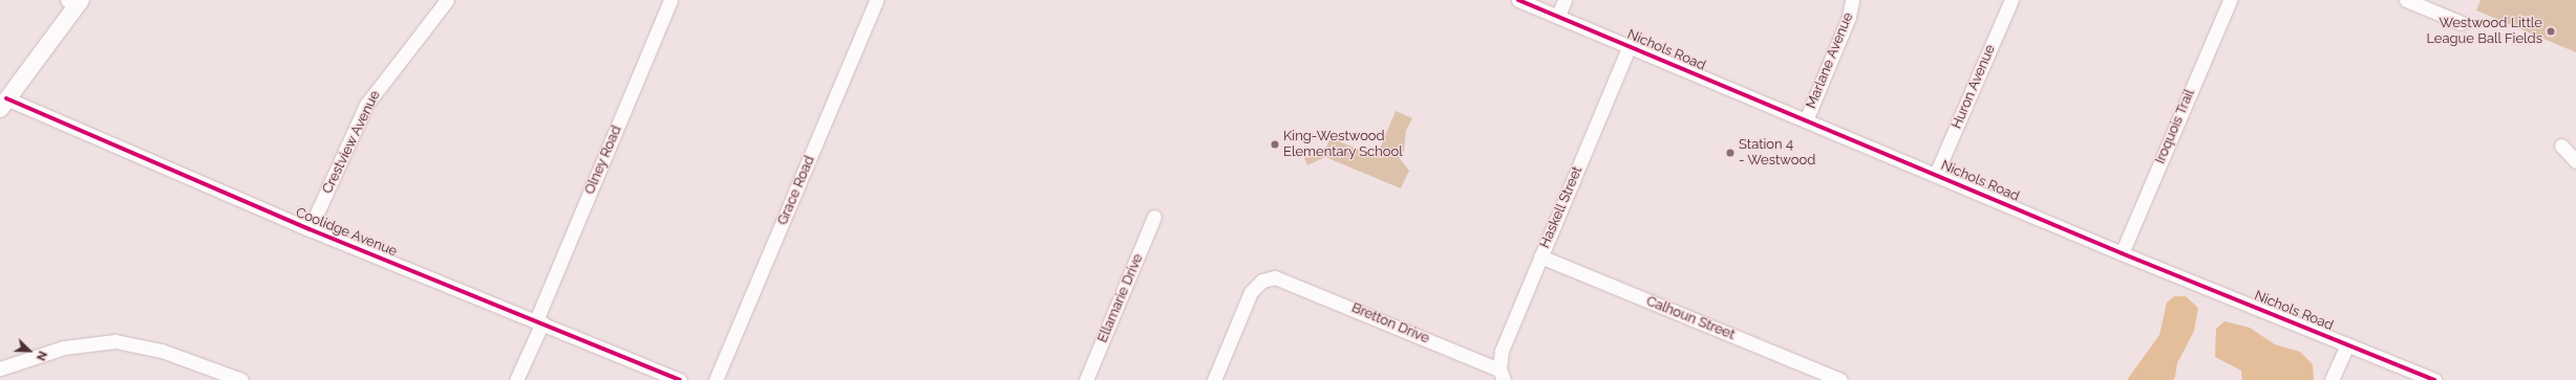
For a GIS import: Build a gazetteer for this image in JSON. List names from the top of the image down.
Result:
{
  "streets": {
    "street": [
      "Nichols Road",
      "Marlane Avenue",
      "Huron Avenue",
      "Iroquois Trail",
      "Crestview Avenue",
      "Olney Road",
      "Grace Road",
      "Haskell Street",
      "Coolidge Avenue",
      "Ellamarie Drive",
      "Calhoun Street",
      "Bretton Drive"
    ]
  },
  "crossings": [
    ["Nichols Road", "Marlane Avenue"],
    ["Nichols Road", "Huron Avenue"],
    ["Nichols Road", "Iroquois Trail"],
    ["Nichols Road", "Haskell Street"],
    ["Crestview Avenue", "Coolidge Avenue"],
    ["Olney Road", "Coolidge Avenue"],
    ["Haskell Street", "Calhoun Street"],
    ["Haskell Street", "Bretton Drive"]
  ],
  "places": ["Westwood Little League Ball Fields", "King-Westwood Elementary School", "Station 4 - Westwood"],
  "north": "bottom right"
}
